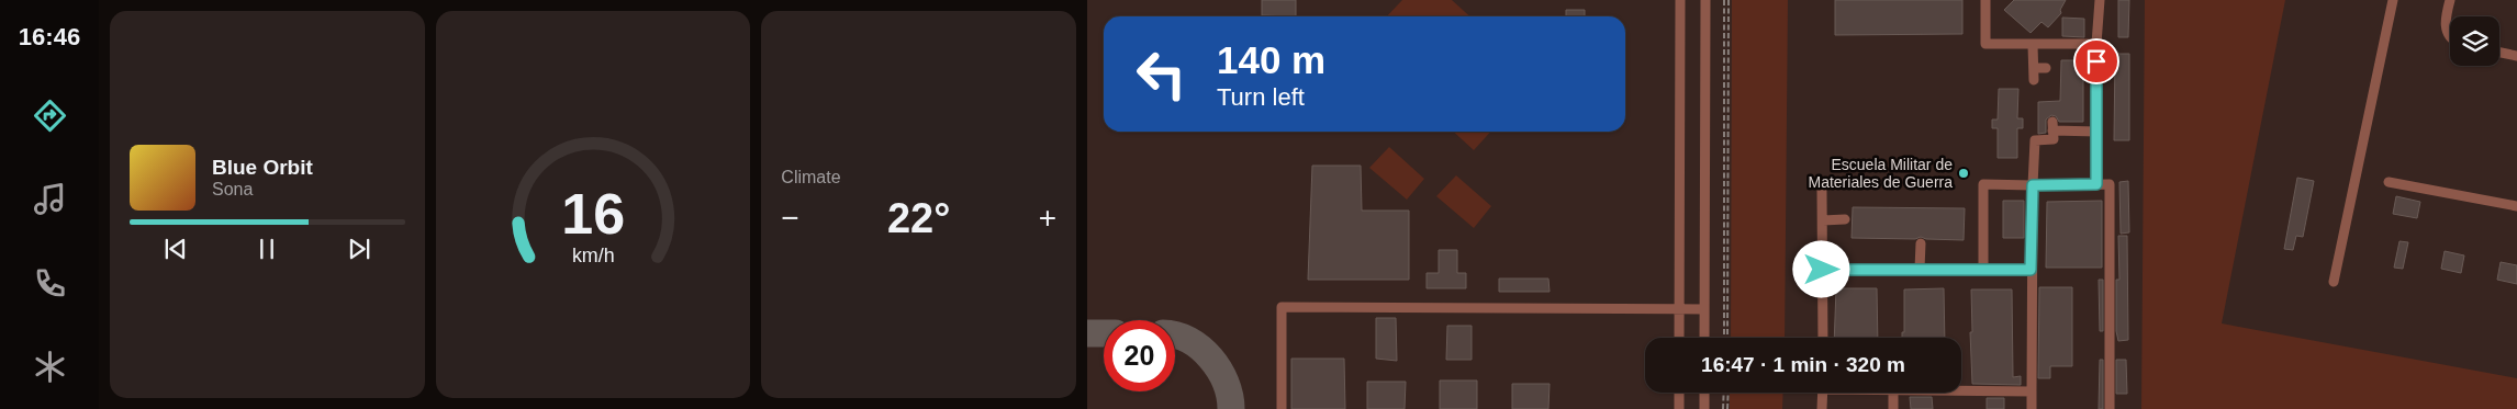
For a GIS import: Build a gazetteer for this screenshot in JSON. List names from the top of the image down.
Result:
{
  "places": ["Escuela Militar de Materiales de Guerra"],
  "page": {
    "tabs": "16:46",
    "tile": "Climate",
    "turn": ["140 m", "Turn left"],
    "song": ["Blue Orbit", "Sona"],
    "heat": ["−", "22°", "+"],
    "limit": "20",
    "trip": "16:47 · 1 min · 320 m",
    "gauge": ["16", "km/h"]
  }
}
